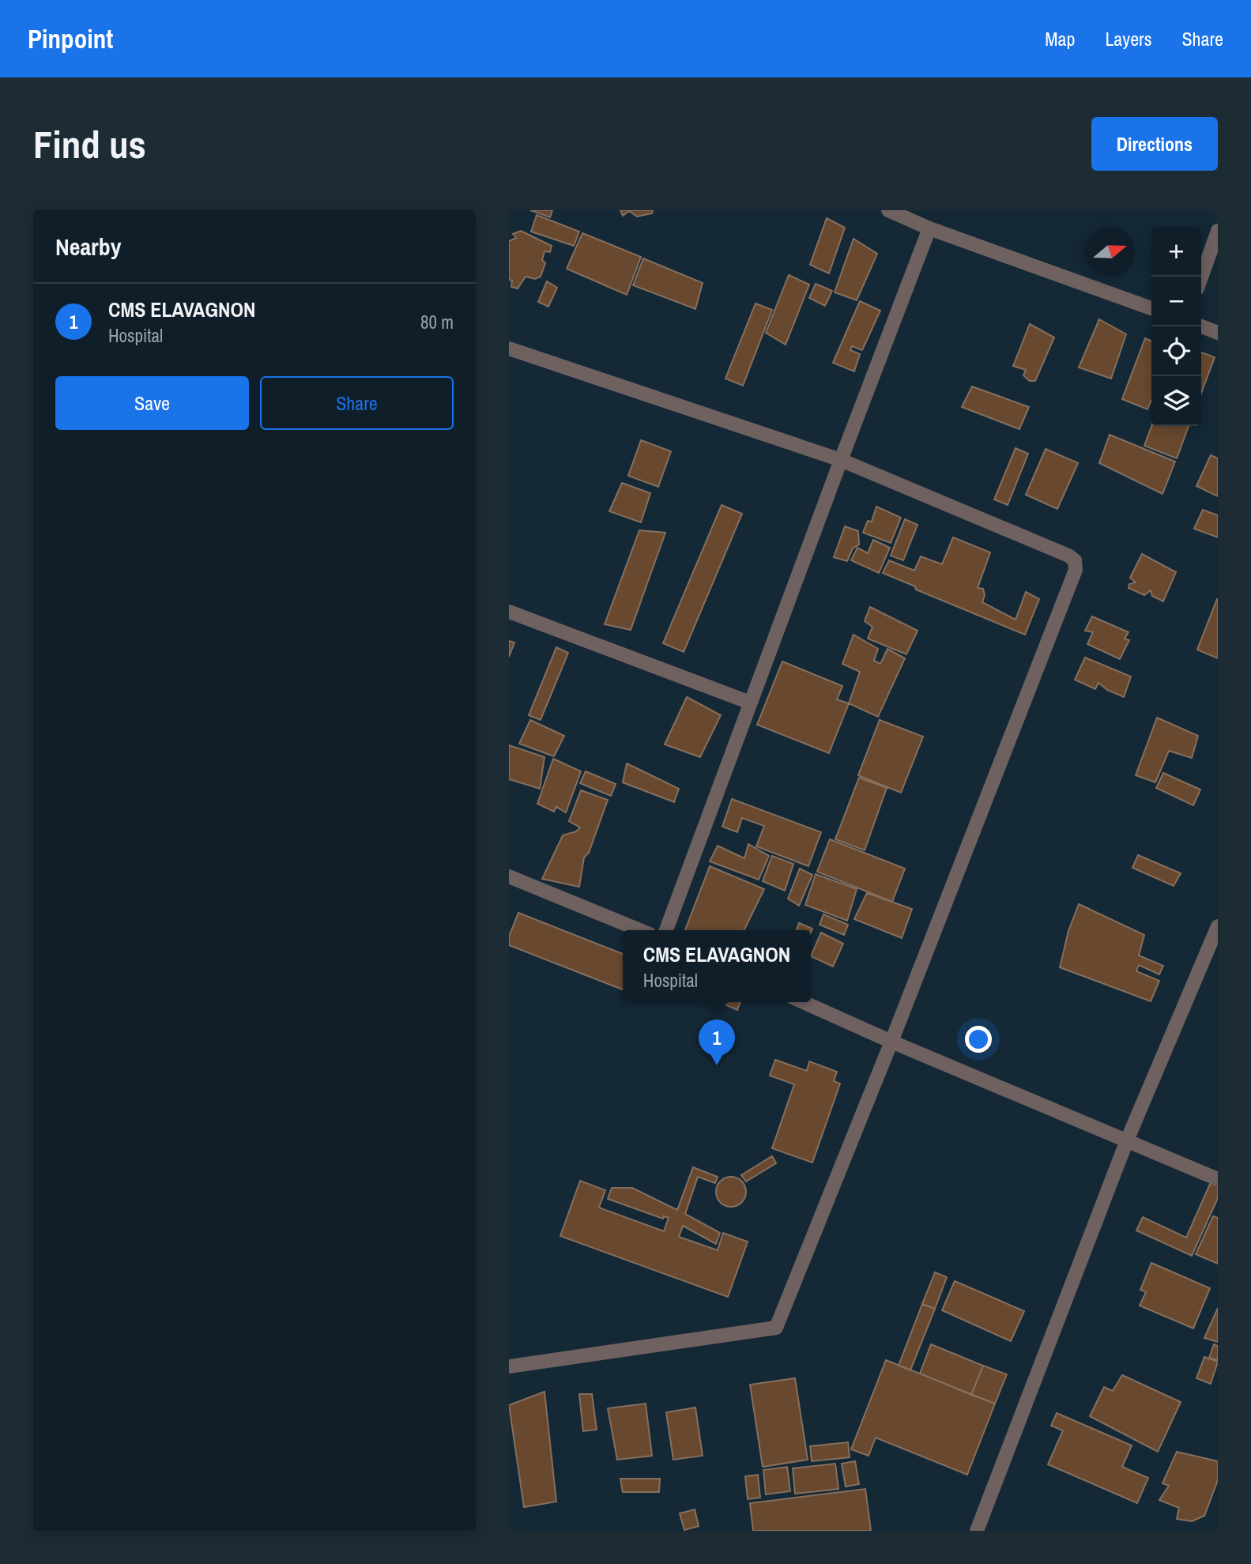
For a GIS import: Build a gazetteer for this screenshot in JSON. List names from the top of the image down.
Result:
{
  "north": "right",
  "page": {
    "header": "Pinpoint",
    "nav": ["Map", "Layers", "Share"],
    "buttons": [
      "Directions",
      ["Save", "Share"]
    ],
    "title": "Find us",
    "heading": "Nearby",
    "map_buttons": ["+", "−"],
    "list": [
      {
        "mark": "1",
        "name": "CMS ELAVAGNON",
        "note": "Hospital",
        "value": "80 m"
      }
    ],
    "popup": ["CMS ELAVAGNON", "Hospital"],
    "pins": "1"
  }
}
